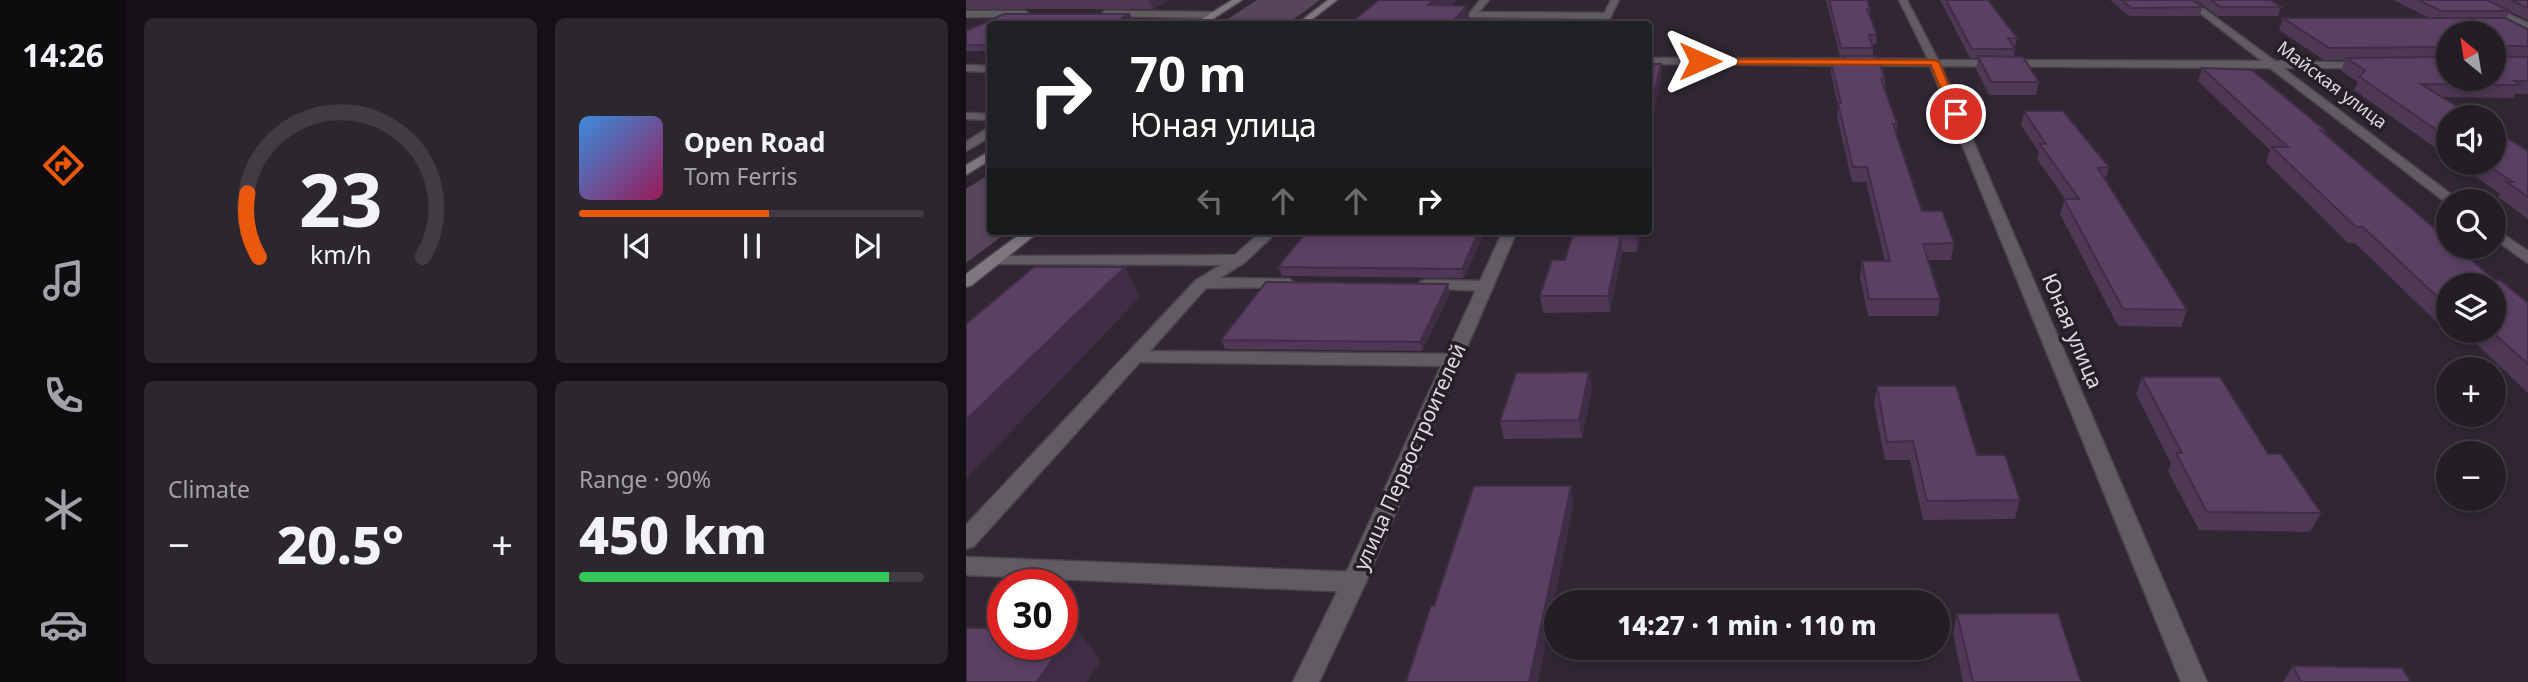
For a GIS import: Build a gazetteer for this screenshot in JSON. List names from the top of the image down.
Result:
{
  "streets": {
    "street": ["Майская улица", "Юная улица", "улица Первостроителей"]
  },
  "north": "top left",
  "page": {
    "tabs": "14:26",
    "map_buttons": ["+", "−"],
    "turn": ["70 m", "Юная улица"],
    "song": ["Open Road", "Tom Ferris"],
    "tile": [
      "Climate",
      ["Range · 90%", "450 km"]
    ],
    "heat": ["−", "20.5°", "+"],
    "limit": "30",
    "trip": "14:27 · 1 min · 110 m",
    "gauge": ["23", "km/h"]
  }
}
